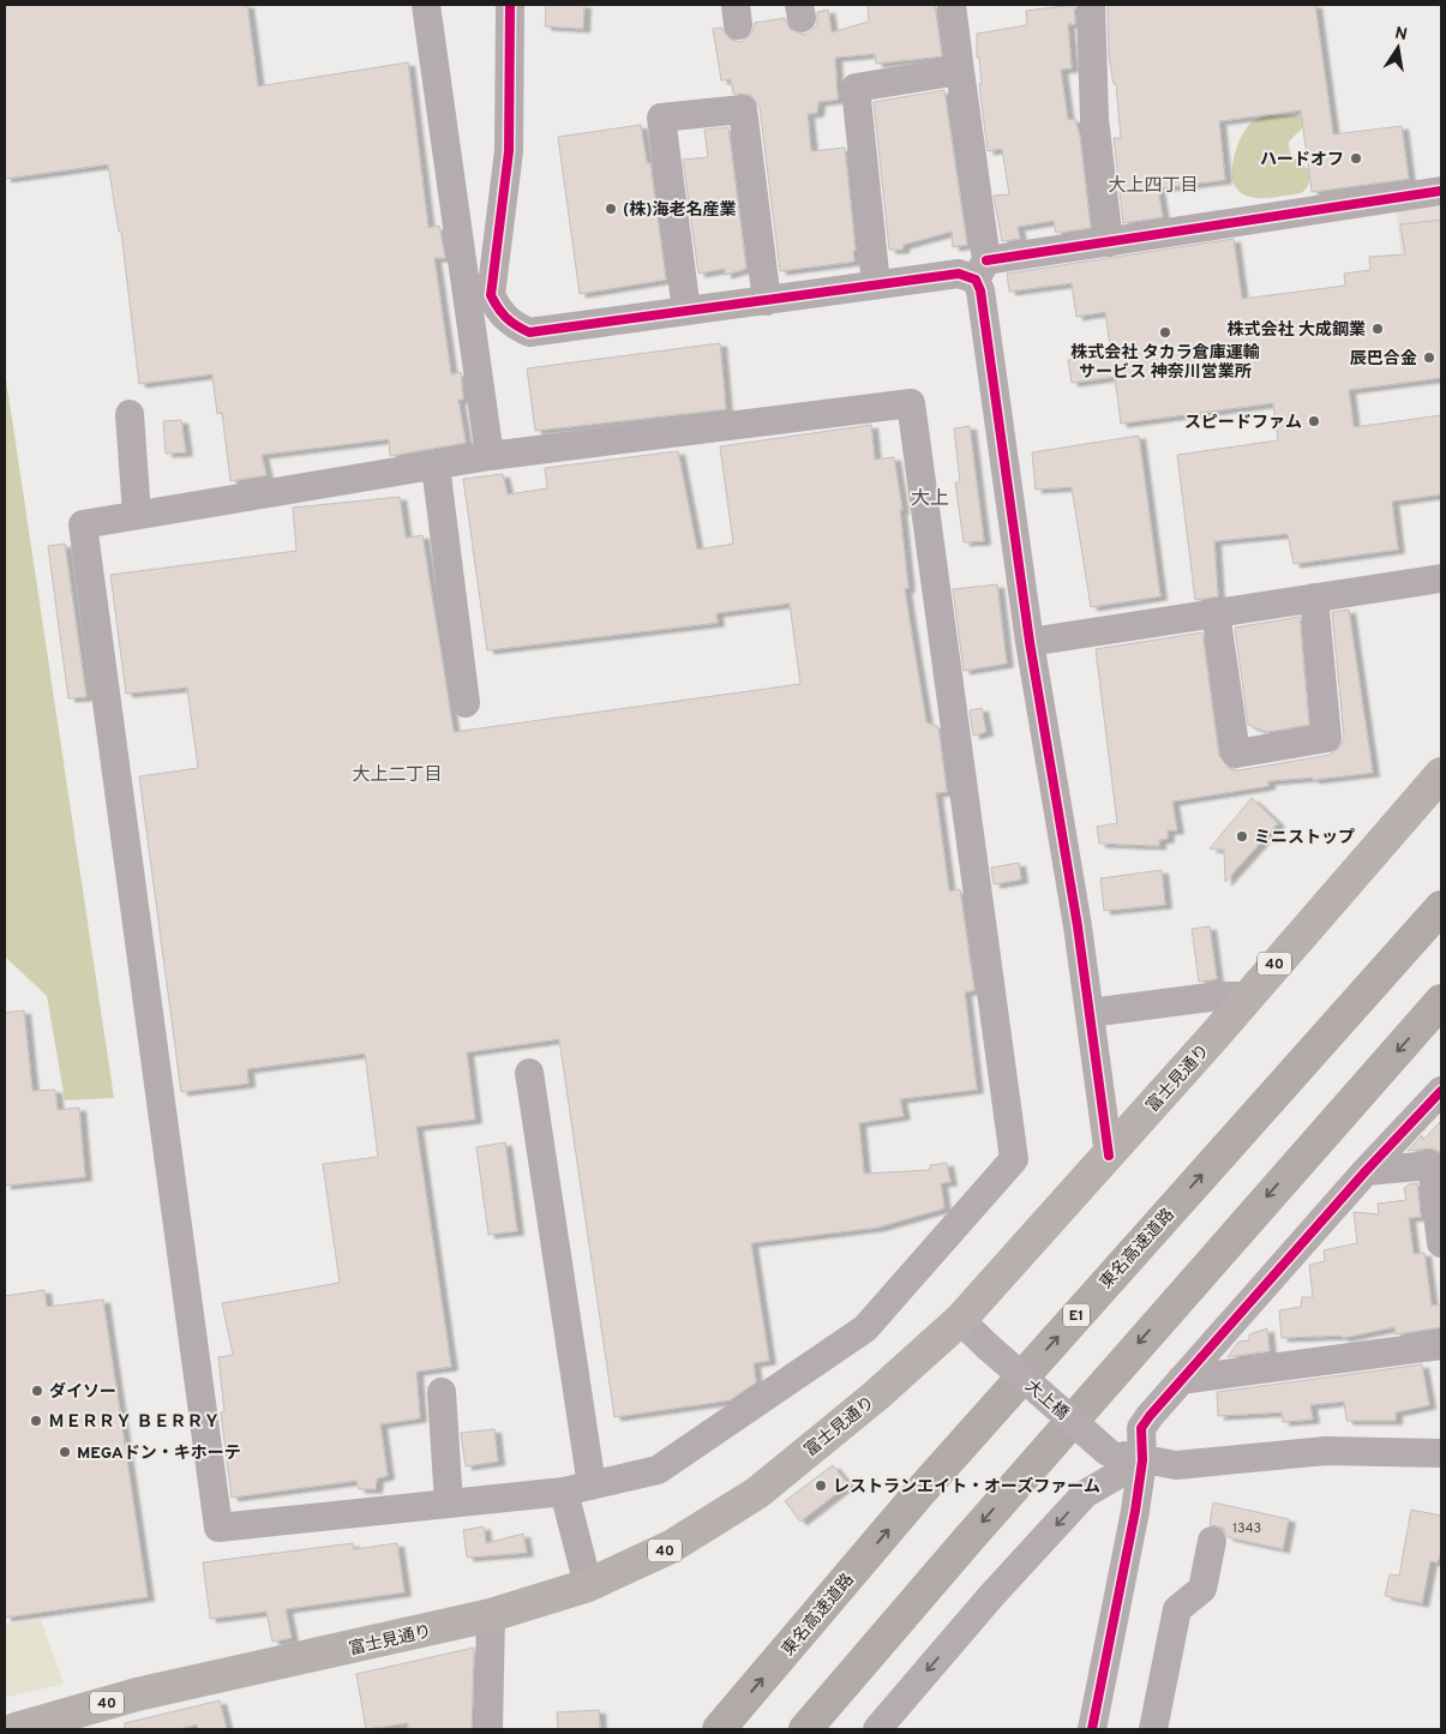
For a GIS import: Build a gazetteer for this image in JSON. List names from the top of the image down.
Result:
{
  "streets": {
    "highway": ["東名高速道路", "E1"],
    "main road": ["40", "富士見通り"],
    "street": ["大上橋"]
  },
  "crossings": [
    ["富士見通り", "大上橋"]
  ],
  "districts": ["大上四丁目", "大上", "大上二丁目"],
  "places": [
    "ハードオフ",
    "(株)海老名産業",
    "株式会社 大成鋼業",
    "株式会社 タカラ倉庫運輸 サービス 神奈川営業所",
    "辰巴合金",
    "スピードファム",
    "ミニストップ",
    "ダイソー",
    "ＭＥＲＲＹ ＢＥＲＲＹ",
    "MEGAドン・キホーテ",
    "レストランエイト・オーズファーム"
  ],
  "house_numbers": ["1343"],
  "north": "top"
}
